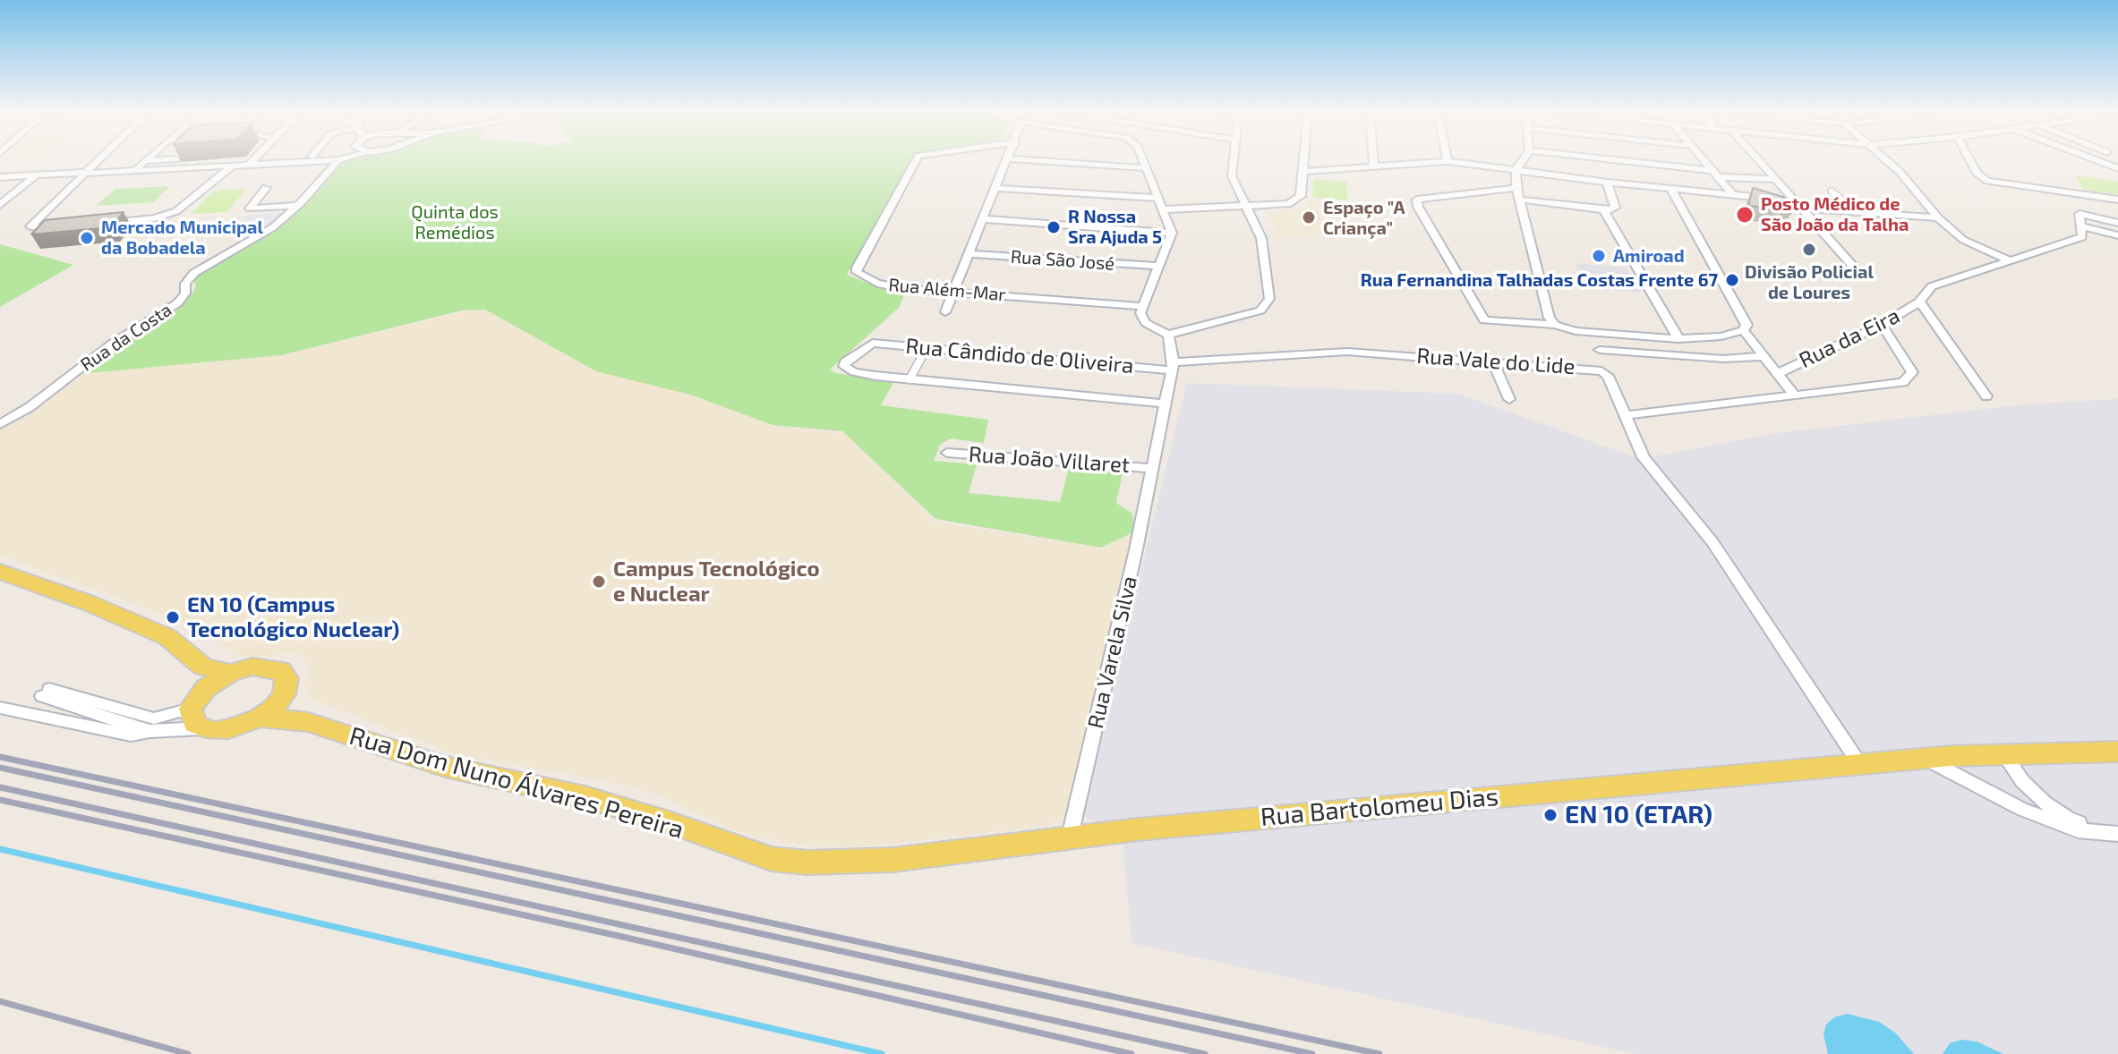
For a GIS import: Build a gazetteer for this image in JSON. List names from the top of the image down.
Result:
{
  "streets": {
    "main road": ["Rua Dom Nuno Álvares Pereira", "Rua Bartolomeu Dias"],
    "street": [
      "Rua São José",
      "Rua Além-Mar",
      "Rua da Costa",
      "Rua da Eira",
      "Rua Cândido de Oliveira",
      "Rua Vale do Lide",
      "Rua João Villaret",
      "Rua Varela Silva"
    ]
  },
  "crossings": [
    ["Rua Cândido de Oliveira", "Rua Vale do Lide"],
    ["Rua Cândido de Oliveira", "Rua Varela Silva"],
    ["Rua Vale do Lide", "Rua Varela Silva"],
    ["Rua Vale do Lide", "Rua Bartolomeu Dias"],
    ["Rua João Villaret", "Rua Varela Silva"],
    ["Rua Varela Silva", "Rua Dom Nuno Álvares Pereira"],
    ["Rua Varela Silva", "Rua Bartolomeu Dias"],
    ["Rua Dom Nuno Álvares Pereira", "Rua Bartolomeu Dias"]
  ],
  "parks": ["Quinta dos Remédios"],
  "places": [
    "Posto Médico de São João da Talha",
    "Espaço \"A Criança\"",
    "R Nossa Sra Ajuda 5",
    "Mercado Municipal da Bobadela",
    "Divisão Policial de Loures",
    "Amiroad",
    "Rua Fernandina Talhadas Costas Frente 67",
    "Campus Tecnológico e Nuclear",
    "EN 10 (Campus Tecnológico Nuclear)",
    "EN 10 (ETAR)"
  ]
}
